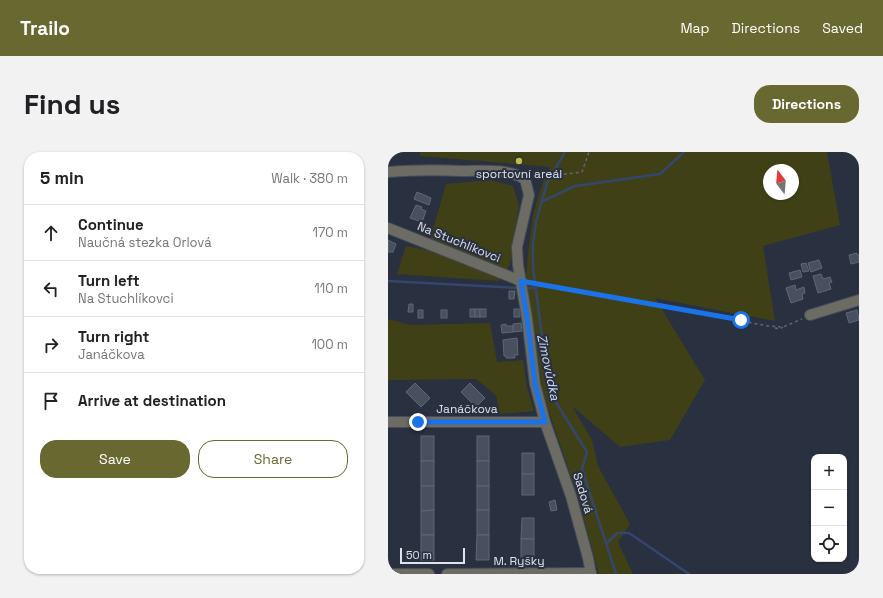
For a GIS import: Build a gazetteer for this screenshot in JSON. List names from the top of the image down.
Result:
{
  "streets": {
    "street": [
      "Na Stuchlíkovci",
      "Janáčkova",
      "Sadová",
      "M. Ryšky"
    ]
  },
  "crossings": [
    ["Na Stuchlíkovci", "Janáčkova"],
    ["Na Stuchlíkovci", "Sadová"],
    ["Janáčkova", "Sadová"],
    ["Sadová", "M. Ryšky"]
  ],
  "water": ["Zimovůdka"],
  "places": ["sportovní areál"],
  "scale_bar": "50 m",
  "north": "top",
  "page": {
    "header": "Trailo",
    "nav": ["Map", "Directions", "Saved"],
    "buttons": [
      "Directions",
      ["Save", "Share"]
    ],
    "title": "Find us",
    "heading": ["5 min", "Walk · 380 m"],
    "list": [
      ["Continue", "Naučná stezka Orlová", "170 m"],
      ["Turn left", "Na Stuchlíkovci", "110 m"],
      ["Turn right", "Janáčkova", "100 m"],
      "Arrive at destination"
    ],
    "map_buttons": ["+", "−"],
    "scale": "50 m"
  }
}
